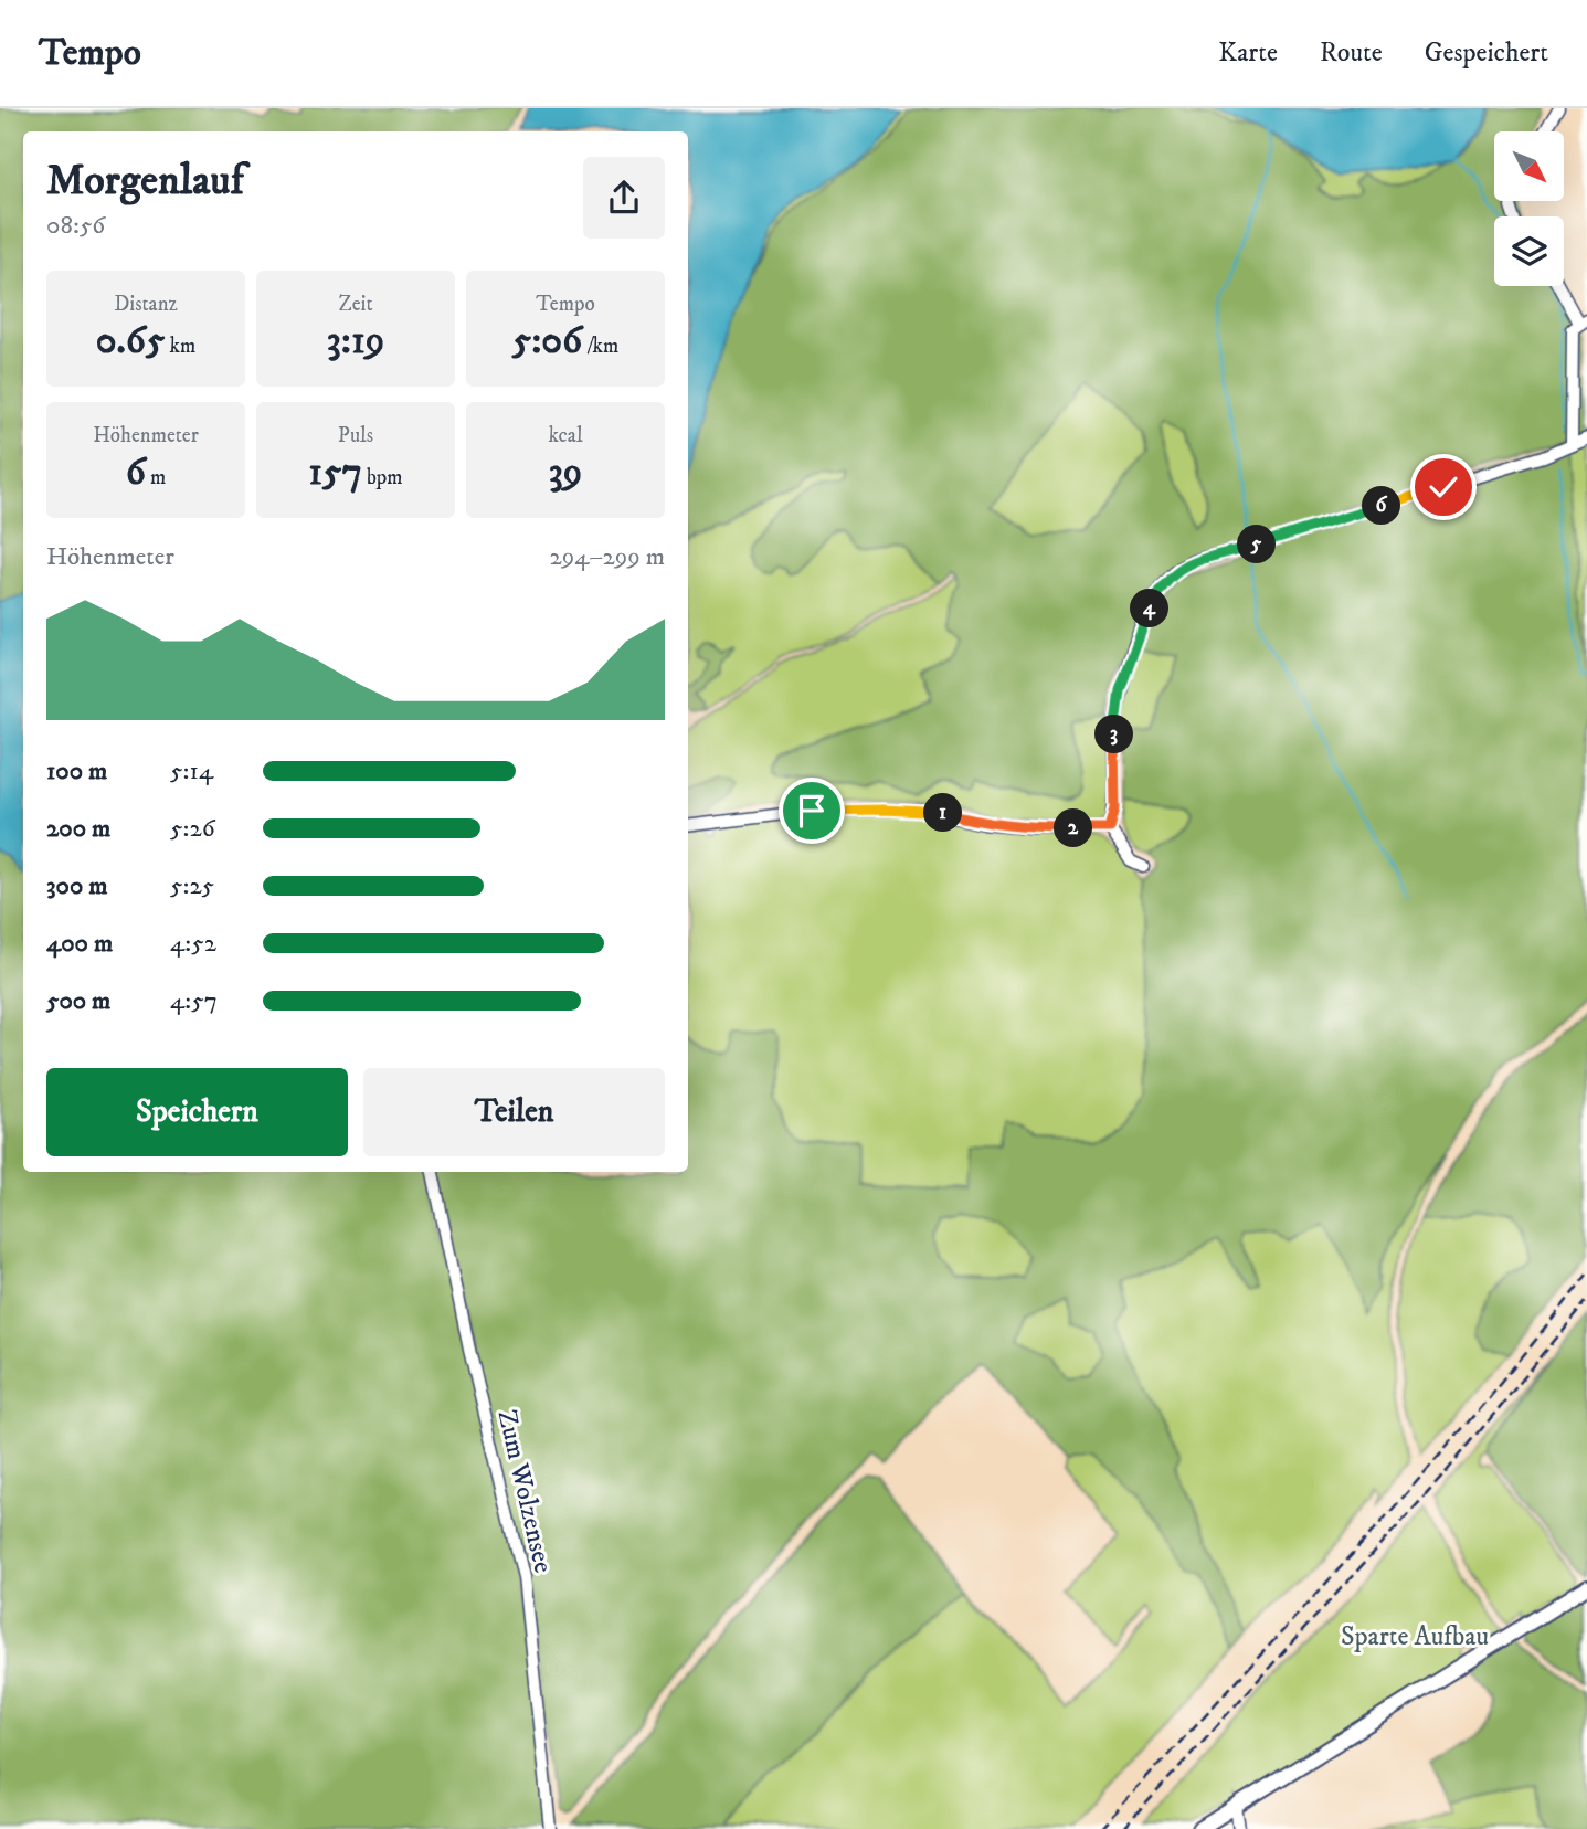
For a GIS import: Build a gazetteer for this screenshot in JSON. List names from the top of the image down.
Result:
{
  "streets": {
    "street": ["Zum Wolzensee"]
  },
  "parks": ["Sparte Aufbau"],
  "north": "bottom right",
  "page": {
    "header": "Tempo",
    "nav": ["Karte", "Route", "Gespeichert"],
    "heading": ["Morgenlauf", "08:56"],
    "stats": [
      ["Distanz", "0.65 km"],
      ["Zeit", "3:19"],
      ["Tempo", "5:06 /km"],
      ["Höhenmeter", "6 m"],
      ["Puls", "157 bpm"],
      ["kcal", "39"]
    ],
    "pins": [
      "6",
      "5",
      "4",
      "3",
      "1",
      "2"
    ],
    "chart": ["Höhenmeter", "294–299 m"],
    "list": [
      {
        "name": "100 m",
        "note": "5:14"
      },
      {
        "name": "200 m",
        "note": "5:26"
      },
      {
        "name": "300 m",
        "note": "5:25"
      },
      {
        "name": "400 m",
        "note": "4:52"
      },
      {
        "name": "500 m",
        "note": "4:57"
      }
    ],
    "buttons": ["Speichern", "Teilen"]
  }
}
